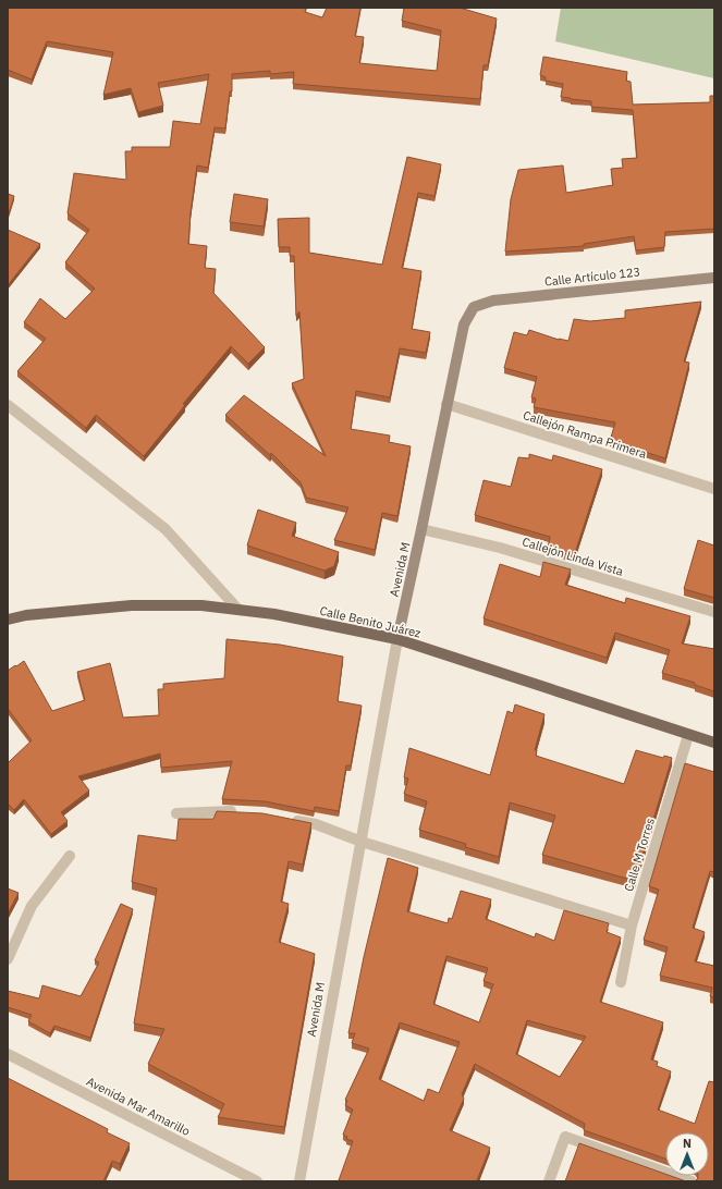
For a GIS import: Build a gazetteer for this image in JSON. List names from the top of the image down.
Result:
{
  "streets": {
    "main road": ["Calle Benito Juárez"],
    "street": [
      "Calle Artículo 123",
      "Callejón Rampa Primera",
      "Callejón Linda Vista",
      "Avenida M",
      "Calle M Torres",
      "Avenida Mar Amarillo"
    ]
  },
  "crossings": [
    ["Calle Artículo 123", "Avenida M"],
    ["Callejón Rampa Primera", "Avenida M"],
    ["Callejón Linda Vista", "Avenida M"],
    ["Avenida M", "Calle Benito Juárez"],
    ["Calle Benito Juárez", "Calle M Torres"]
  ],
  "north": "top"
}
